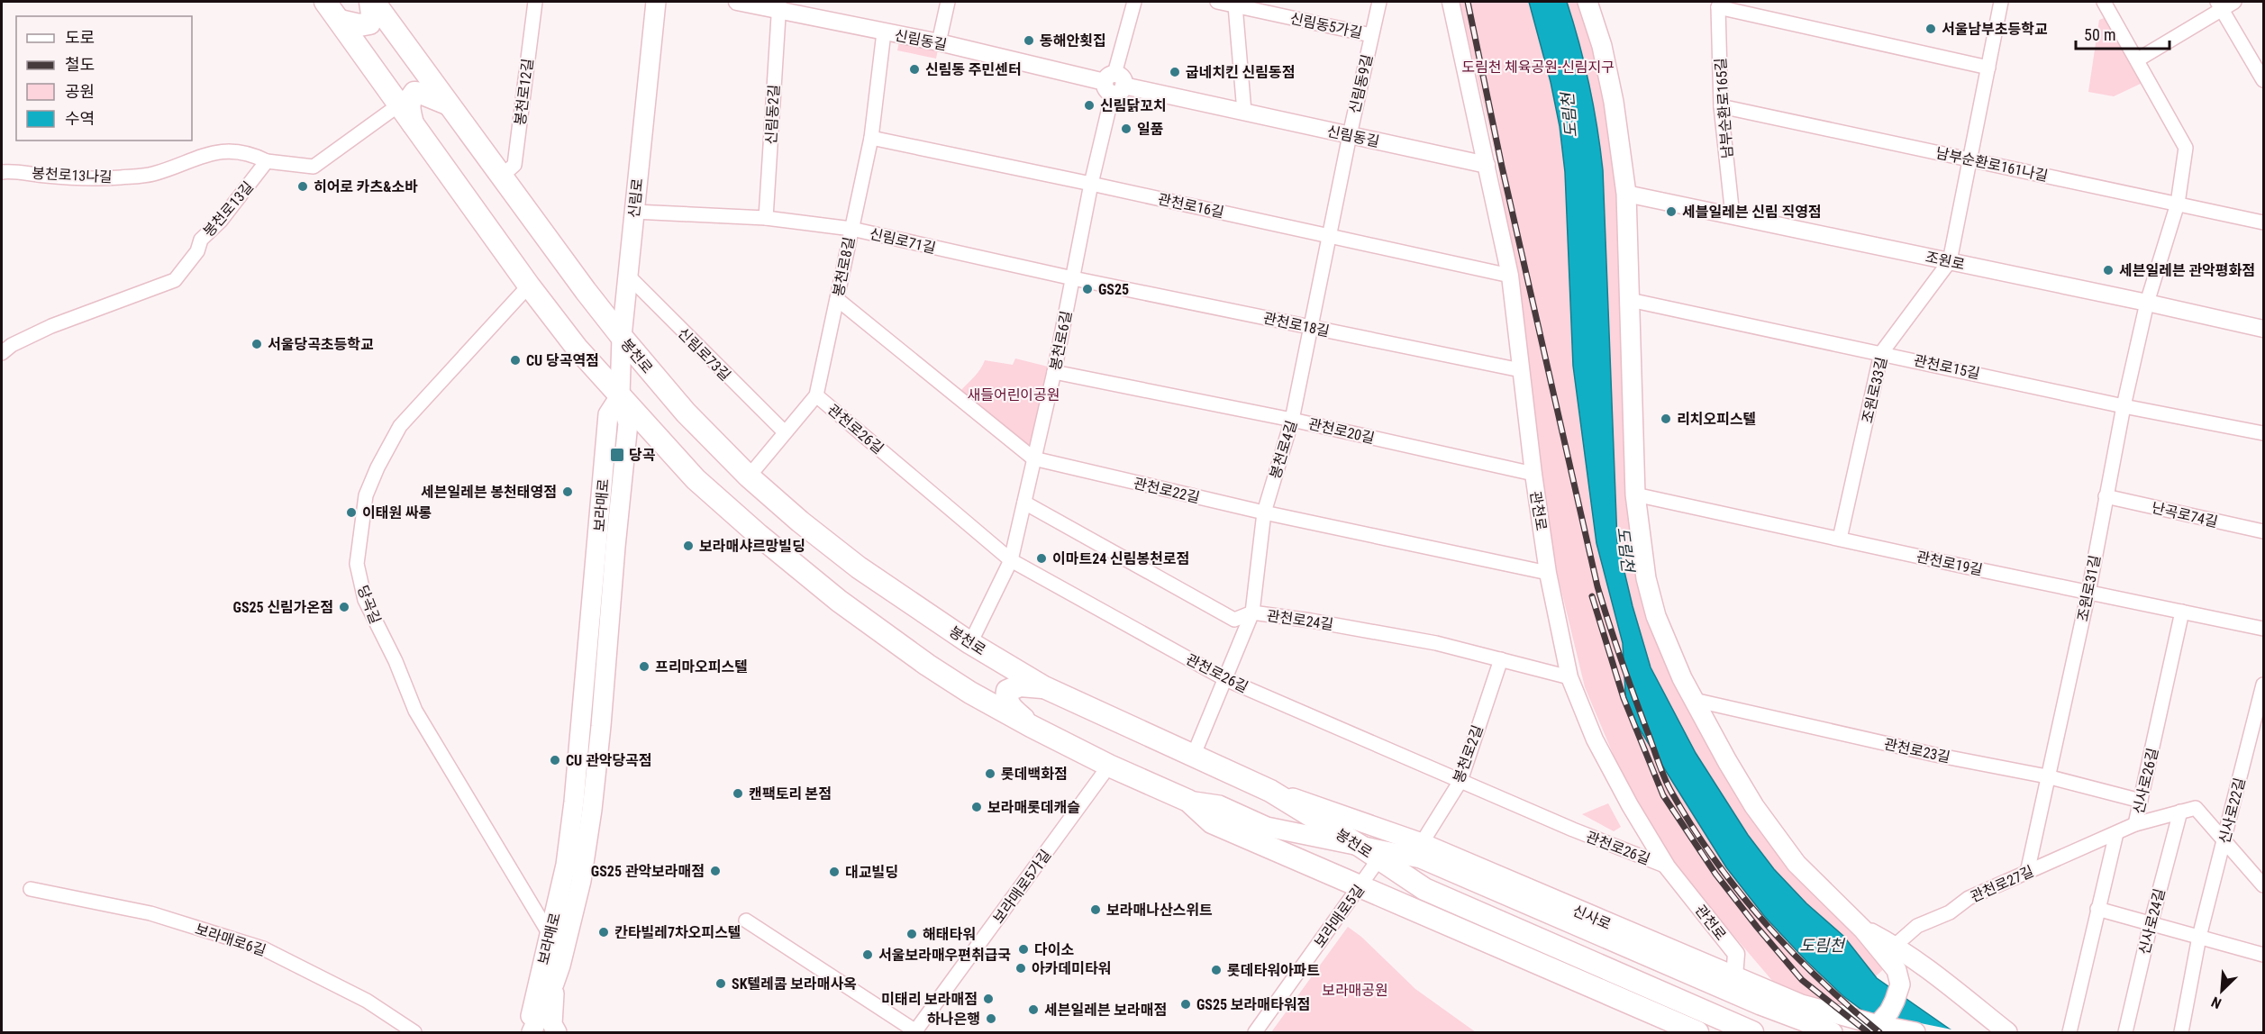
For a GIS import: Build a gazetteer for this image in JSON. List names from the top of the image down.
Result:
{
  "streets": {
    "main road": [
      "신림로",
      "봉천로",
      "보라매로",
      "신사로"
    ],
    "street": [
      "신림동5가길",
      "신림동길",
      "신림동9길",
      "봉천로12길",
      "남부순환로165길",
      "신림동2길",
      "남부순환로161나길",
      "봉천로13나길",
      "관천로16길",
      "봉천로13길",
      "신림로71길",
      "조원로",
      "봉천로8길",
      "관천로18길",
      "봉천로6길",
      "신림로73길",
      "관천로15길",
      "조원로33길",
      "관천로26길",
      "관천로20길",
      "봉천로4길",
      "관천로22길",
      "관천로",
      "난곡로74길",
      "관천로19길",
      "조원로31길",
      "당곡길",
      "관천로24길",
      "관천로23길",
      "봉천로2길",
      "신사로26길",
      "신사로22길",
      "관천로27길",
      "보라매로5가길",
      "보라매로5길",
      "신사로24길",
      "보라매로6길"
    ]
  },
  "crossings": [
    ["신림동5가길", "신림동9길"],
    ["신림동길", "신림동9길"],
    ["신림동길", "신림동2길"],
    ["신림동길", "봉천로8길"],
    ["신림동길", "봉천로6길"],
    ["신림동길", "봉천로4길"],
    ["신림동길", "관천로"],
    ["신림동9길", "봉천로4길"],
    ["봉천로12길", "봉천로"],
    ["남부순환로165길", "남부순환로161나길"],
    ["남부순환로165길", "조원로"],
    ["신림동2길", "신림로71길"],
    ["남부순환로161나길", "조원로31길"],
    ["봉천로13나길", "봉천로13길"],
    ["신림로", "신림로71길"],
    ["신림로", "신림로73길"],
    ["신림로", "봉천로"],
    ["신림로", "보라매로"],
    ["관천로16길", "봉천로8길"],
    ["관천로16길", "봉천로6길"],
    ["관천로16길", "봉천로4길"],
    ["관천로16길", "관천로"],
    ["신림로71길", "봉천로8길"],
    ["신림로71길", "관천로18길"],
    ["신림로71길", "봉천로6길"],
    ["조원로", "조원로33길"],
    ["조원로", "조원로31길"],
    ["봉천로8길", "신림로73길"],
    ["봉천로8길", "봉천로"],
    ["봉천로8길", "관천로26길"],
    ["봉천로8길", "관천로22길"],
    ["관천로18길", "봉천로6길"],
    ["관천로18길", "봉천로4길"],
    ["관천로18길", "관천로"],
    ["봉천로6길", "봉천로"],
    ["봉천로6길", "관천로26길"],
    ["봉천로6길", "관천로20길"],
    ["봉천로6길", "관천로22길"],
    ["봉천로6길", "관천로24길"],
    ["봉천로", "봉천로4길"],
    ["봉천로", "보라매로5길"],
    ["봉천로", "신사로"],
    ["관천로15길", "조원로33길"],
    ["관천로15길", "조원로31길"],
    ["조원로33길", "관천로19길"],
    ["관천로26길", "봉천로4길"],
    ["관천로26길", "관천로"],
    ["관천로26길", "봉천로2길"],
    ["관천로20길", "봉천로4길"],
    ["관천로20길", "관천로"],
    ["봉천로4길", "관천로22길"],
    ["봉천로4길", "관천로24길"],
    ["관천로22길", "관천로"],
    ["보라매로", "당곡길"],
    ["관천로", "관천로24길"],
    ["관천로", "신사로"],
    ["난곡로74길", "조원로31길"],
    ["관천로19길", "조원로31길"],
    ["관천로19길", "신사로26길"],
    ["조원로31길", "관천로23길"],
    ["조원로31길", "관천로27길"],
    ["관천로24길", "봉천로2길"],
    ["관천로23길", "신사로26길"],
    ["봉천로2길", "신사로"],
    ["신사로26길", "관천로27길"],
    ["보라매로5길", "신사로"]
  ],
  "water": ["도림천"],
  "parks": ["도림천 체육공원-신림지구", "새들어린이공원", "보라매공원"],
  "places": {
    "other": [
      "서울남부초등학교",
      "동해안횟집",
      "신림동 주민센터",
      "굽네치킨 신림동점",
      "신림닭꼬치",
      "일품",
      "히어로 카츠&소바",
      "세블일레븐 신림 직영점",
      "세븐일레븐 관악평화점",
      "GS25",
      "서울당곡초등학교",
      "CU 당곡역점",
      "리치오피스텔",
      "세븐일레븐 봉천태영점",
      "이태원 싸롱",
      "보라매샤르망빌딩",
      "이마트24 신림봉천로점",
      "GS25 신림가온점",
      "프리마오피스텔",
      "CU 관악당곡점",
      "롯데백화점",
      "캔팩토리 본점",
      "보라매롯데캐슬",
      "GS25 관악보라매점",
      "대교빌딩",
      "보라매나산스위트",
      "칸타빌레7차오피스텔",
      "해태타워",
      "다이소",
      "서울보라매우편취급국",
      "아카데미타워",
      "롯데타워아파트",
      "SK텔레콤 보라매사옥",
      "미태리 보라매점",
      "GS25 보라매타워점",
      "세븐일레븐 보라매점",
      "하나은행"
    ],
    "transit": ["당곡"]
  },
  "legend": [
    "도로",
    "철도",
    "공원",
    "수역"
  ],
  "scale_bar": "50 m",
  "north": "bottom left"
}
